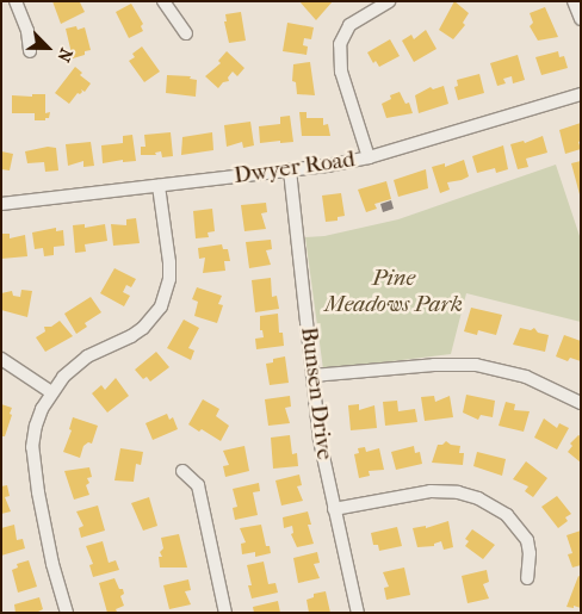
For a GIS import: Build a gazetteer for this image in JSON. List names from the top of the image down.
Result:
{
  "streets": {
    "street": ["Dwyer Road", "Bunsen Drive"]
  },
  "crossings": [
    ["Dwyer Road", "Bunsen Drive"]
  ],
  "parks": ["Pine Meadows Park"],
  "north": "bottom right"
}
